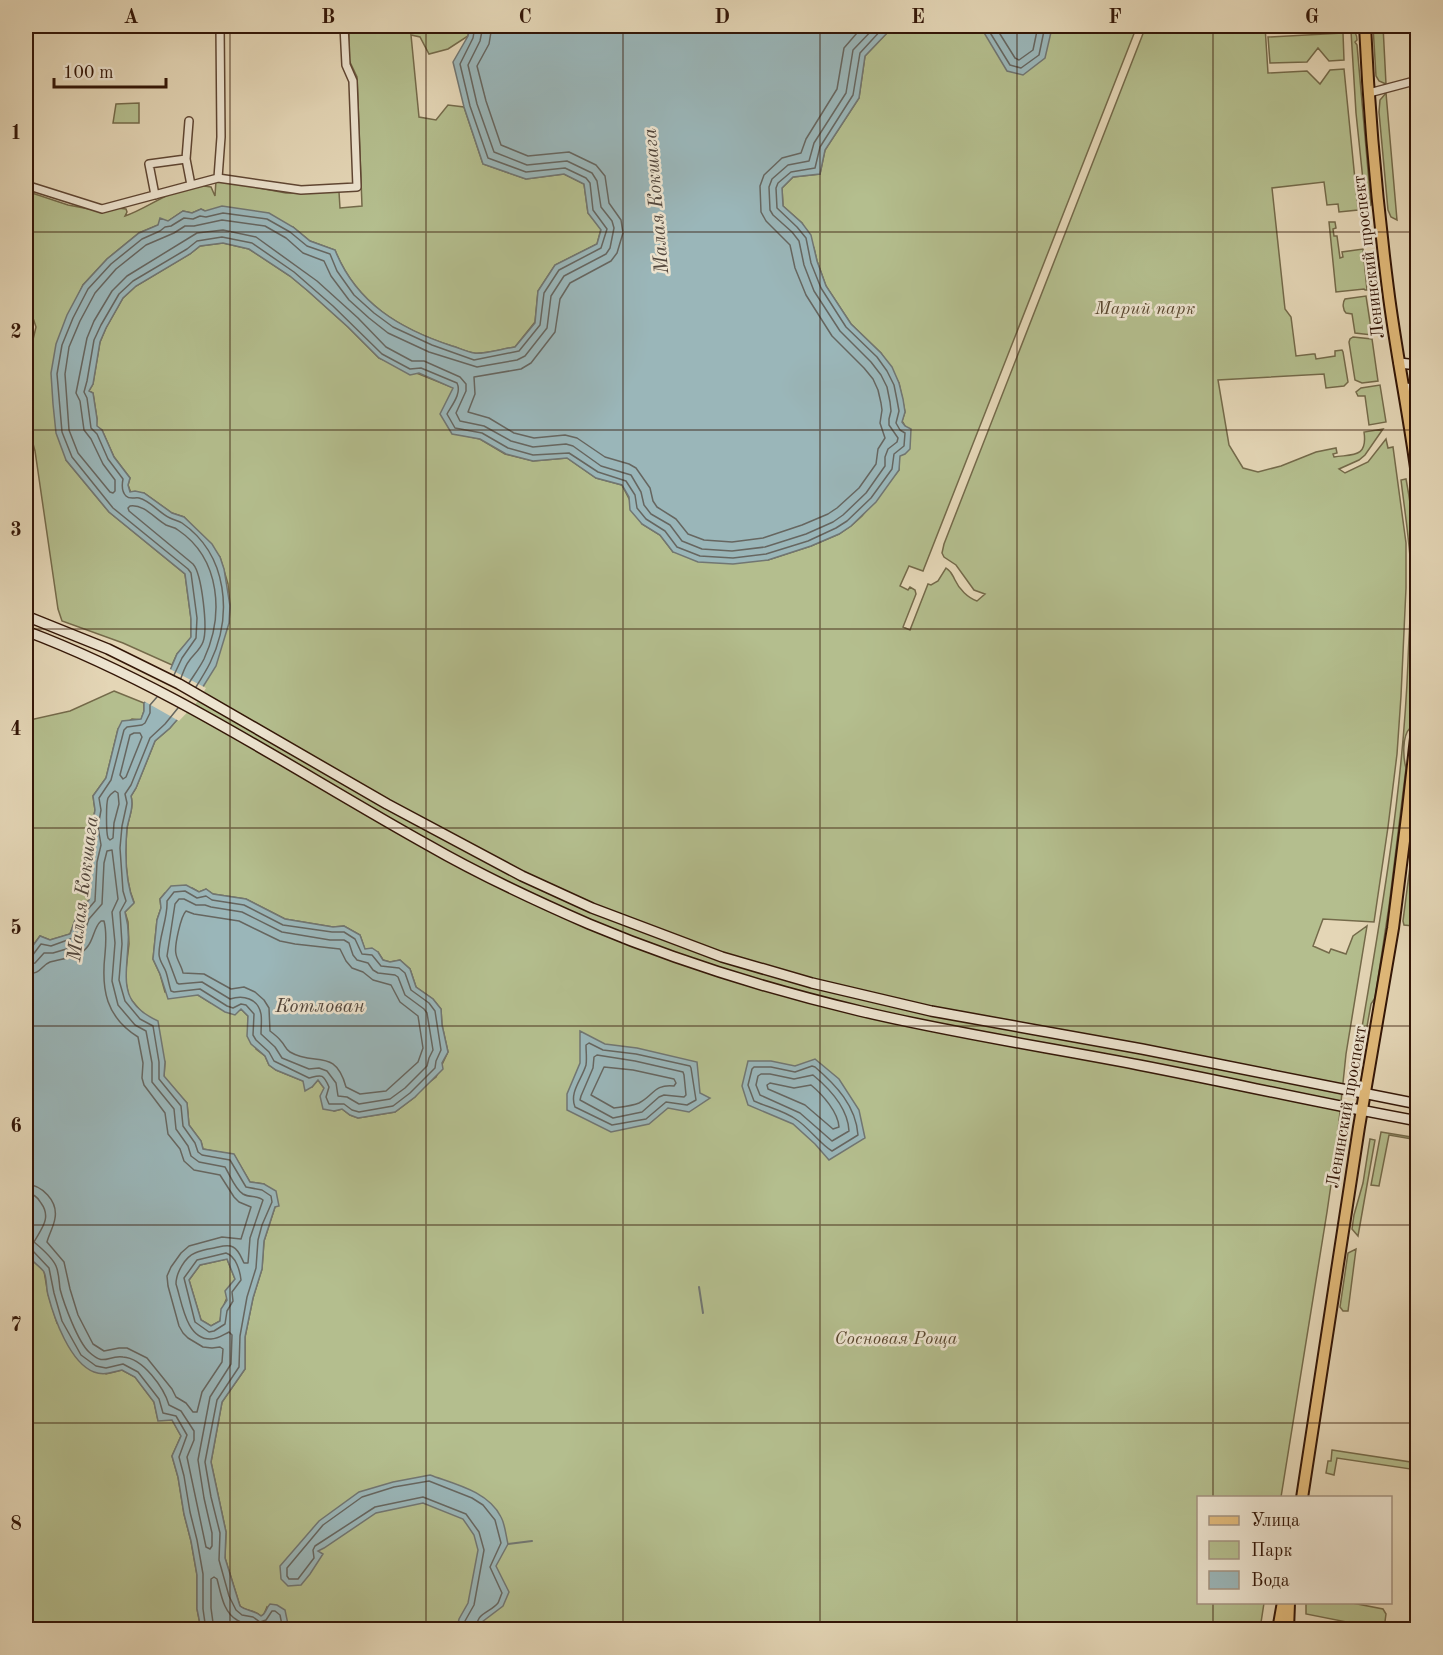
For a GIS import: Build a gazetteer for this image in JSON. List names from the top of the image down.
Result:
{
  "streets": {
    "main road": ["Ленинский проспект"]
  },
  "water": ["Малая Кокшага", "Котлован"],
  "parks": ["Марий парк", "Сосновая Роща"],
  "legend": ["Улица", "Парк", "Вода"],
  "scale_bar": "100 m",
  "grid": {
    "columns": [
      "A",
      "B",
      "C",
      "D",
      "E",
      "F",
      "G"
    ],
    "rows": [
      "1",
      "2",
      "3",
      "4",
      "5",
      "6",
      "7",
      "8"
    ]
  }
}
